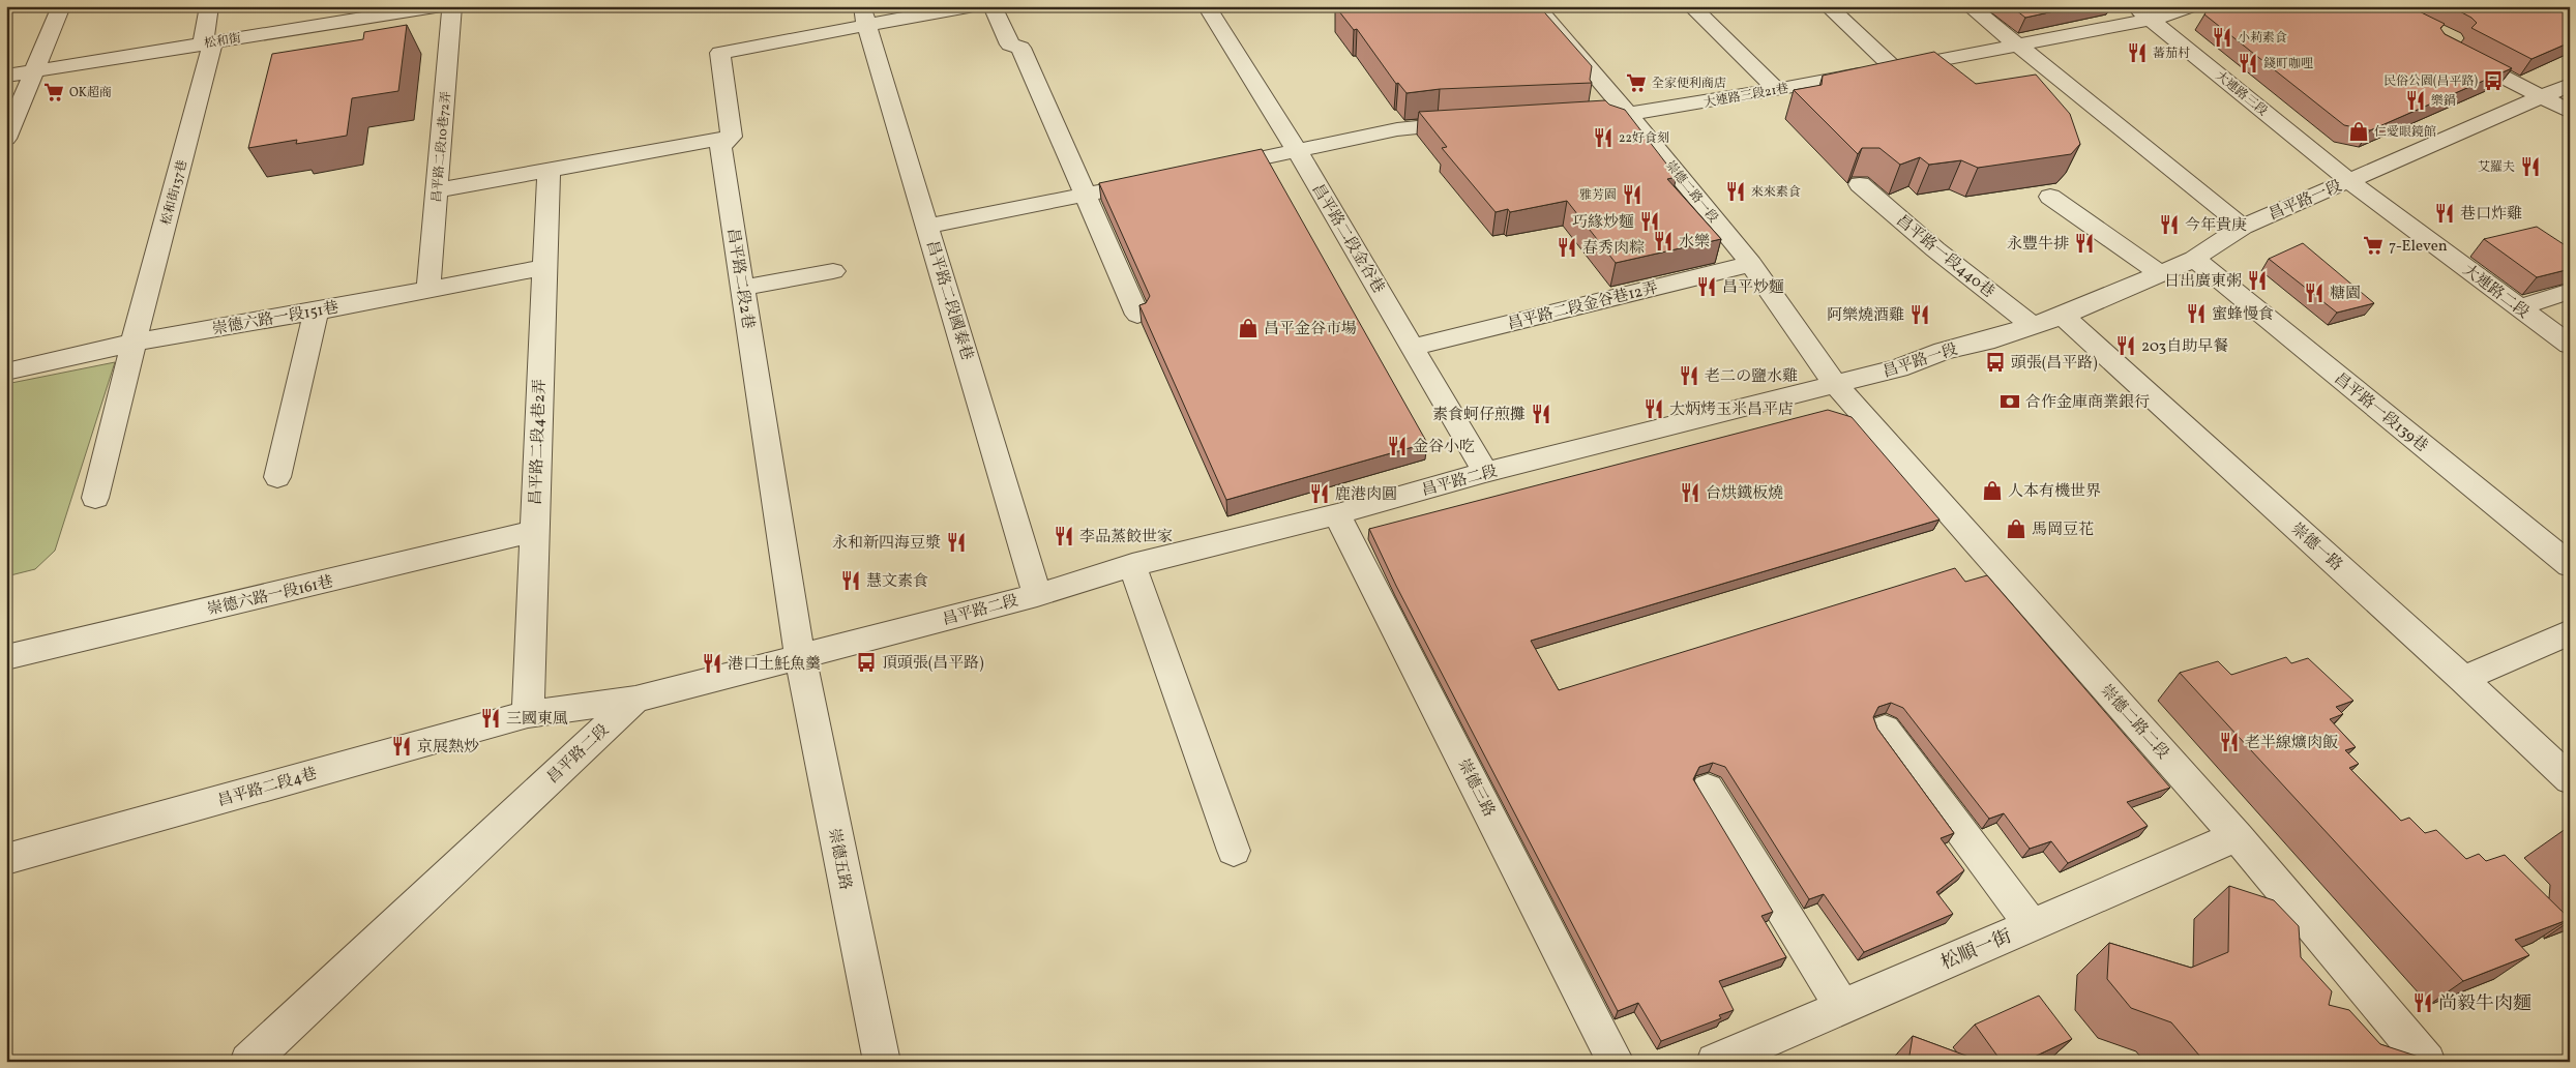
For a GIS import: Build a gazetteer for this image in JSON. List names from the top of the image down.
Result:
{
  "streets": {
    "street": [
      "松和街",
      "大連路三段",
      "大連路三段21巷",
      "昌平路二段10巷72弄",
      "崇德二路一段",
      "松和街137巷",
      "昌平路一段",
      "昌平路二段金谷巷",
      "昌平路一段440巷",
      "昌平路二段2巷",
      "大連路二段",
      "昌平路二段國泰巷",
      "昌平路二段金谷巷12弄",
      "崇德六路一段151巷",
      "昌平路一段139巷",
      "昌平路二段4巷2弄",
      "昌平路二段",
      "崇德一路",
      "崇德六路一段161巷",
      "崇德二路二段",
      "昌平路二段4巷",
      "崇德三路",
      "崇德五路",
      "松順一街"
    ]
  },
  "crossings": [
    ["松和街", "松和街137巷"],
    ["大連路三段", "大連路三段21巷"],
    ["大連路三段", "昌平路一段"],
    ["大連路三段", "大連路二段"],
    ["大連路三段21巷", "崇德二路一段"],
    ["昌平路二段10巷72弄", "崇德六路一段151巷"],
    ["崇德二路一段", "昌平路一段"],
    ["崇德二路一段", "昌平路二段金谷巷12弄"],
    ["崇德二路一段", "昌平路二段"],
    ["崇德二路一段", "崇德二路二段"],
    ["松和街137巷", "崇德六路一段151巷"],
    ["昌平路一段", "昌平路一段440巷"],
    ["昌平路一段", "大連路二段"],
    ["昌平路一段", "昌平路一段139巷"],
    ["昌平路一段", "昌平路二段"],
    ["昌平路一段", "崇德一路"],
    ["昌平路一段", "崇德二路二段"],
    ["昌平路二段金谷巷", "昌平路二段金谷巷12弄"],
    ["昌平路二段金谷巷", "昌平路二段"],
    ["昌平路二段2巷", "昌平路二段"],
    ["昌平路二段2巷", "崇德五路"],
    ["昌平路二段國泰巷", "昌平路二段"],
    ["崇德六路一段151巷", "昌平路二段4巷2弄"],
    ["昌平路二段4巷2弄", "崇德六路一段161巷"],
    ["昌平路二段4巷2弄", "昌平路二段4巷"],
    ["昌平路二段", "崇德二路二段"],
    ["昌平路二段", "昌平路二段4巷"],
    ["昌平路二段", "崇德三路"],
    ["昌平路二段", "崇德五路"],
    ["崇德二路二段", "松順一街"]
  ],
  "places": {
    "restaurant": [
      "小莉素食",
      "蕃茄村",
      "錢町咖哩",
      "樂鍋",
      "22好食刻",
      "艾羅夫",
      "來來素食",
      "雅芳園",
      "巷口炸雞",
      "巧緣炒麵",
      "今年貴庚",
      "水樂",
      "永豐牛排",
      "春秀肉粽",
      "日出廣東粥",
      "昌平炒麵",
      "糖園",
      "蜜蜂慢食",
      "阿樂燒酒雞",
      "203自助早餐",
      "老二の鹽水雞",
      "大炳烤玉米昌平店",
      "素食蚵仔煎攤",
      "金谷小吃",
      "台烘鐵板燒",
      "鹿港肉圓",
      "李品蒸餃世家",
      "永和新四海豆漿",
      "慧文素食",
      "港口土魠魚羹",
      "三國東風",
      "老半線爌肉飯",
      "京展熱炒",
      "尚毅牛肉麵"
    ],
    "bus stop": ["民俗公園(昌平路)", "頭張(昌平路)", "頂頭張(昌平路)"],
    "supermarket": ["全家便利商店", "OK超商", "7-Eleven"],
    "shop": [
      "仁愛眼鏡館",
      "昌平金谷市場",
      "人本有機世界",
      "馬岡豆花"
    ],
    "bank": ["合作金庫商業銀行"]
  }
}
